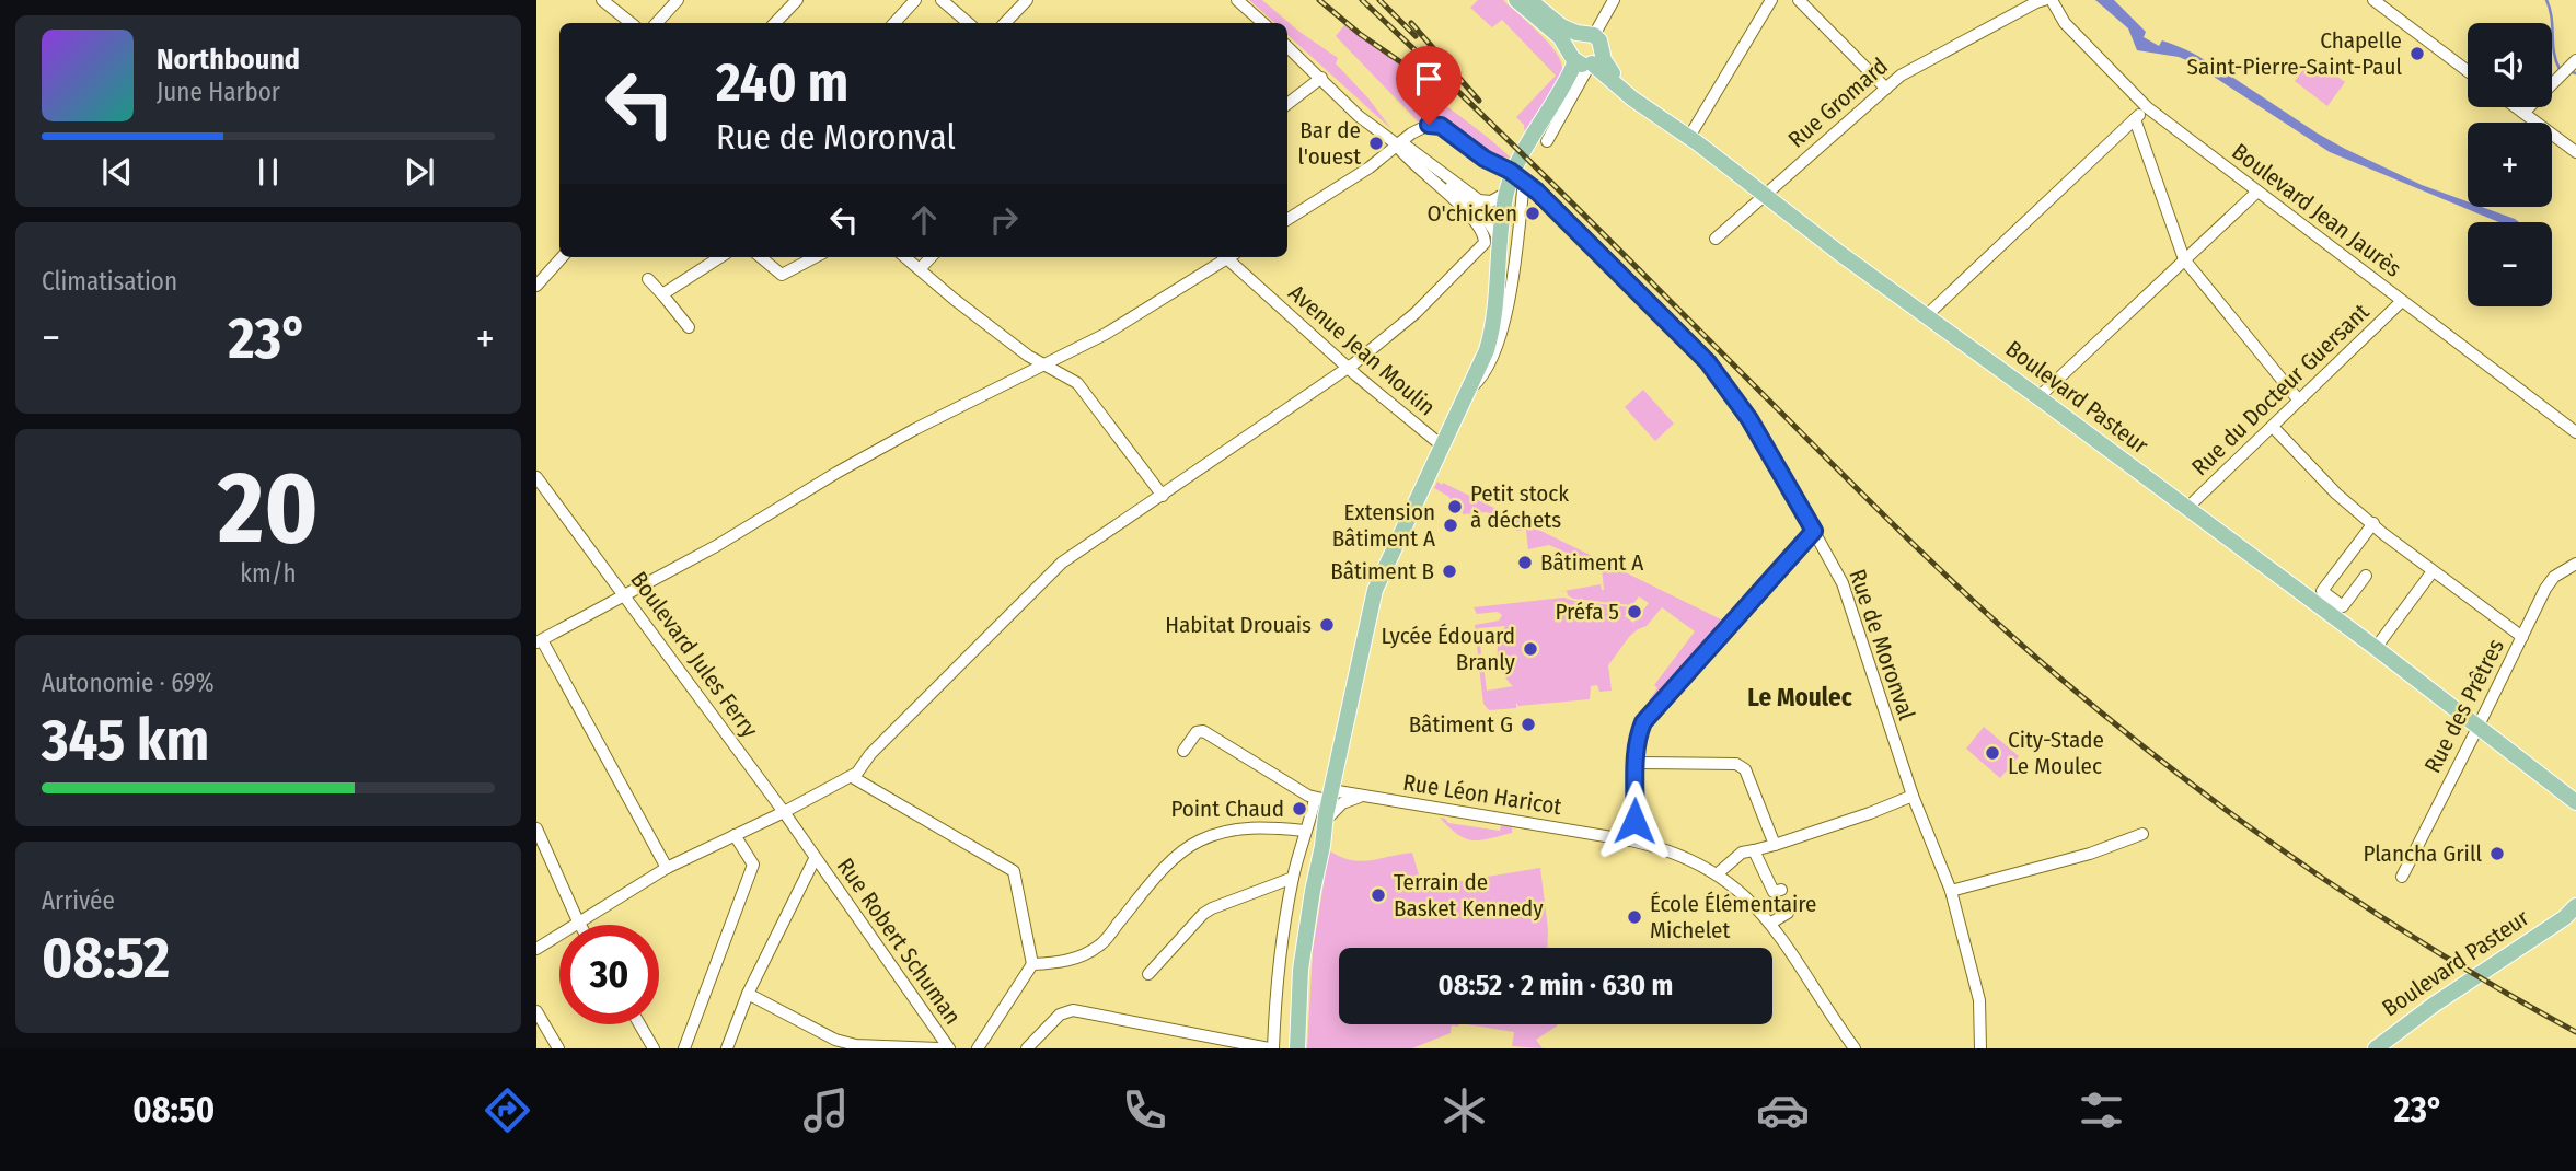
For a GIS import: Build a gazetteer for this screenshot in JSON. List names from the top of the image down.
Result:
{
  "streets": {
    "main road": ["Boulevard Pasteur"],
    "street": [
      "Rue Gromard",
      "Boulevard Jean Jaurès",
      "Avenue Jean Moulin",
      "Rue du Docteur Guersant",
      "Rue de Moronval",
      "Boulevard Jules Ferry",
      "Rue des Prêtres",
      "Rue Léon Haricot",
      "Rue Robert Schuman"
    ]
  },
  "crossings": [
    ["Rue Gromard", "Boulevard Pasteur"],
    ["Boulevard Jean Jaurès", "Rue du Docteur Guersant"],
    ["Rue du Docteur Guersant", "Boulevard Pasteur"],
    ["Boulevard Pasteur", "Rue des Prêtres"],
    ["Boulevard Jules Ferry", "Rue Robert Schuman"]
  ],
  "districts": ["Le Moulec"],
  "places": [
    "Chapelle Saint-Pierre-Saint-Paul",
    "Bar de l'ouest",
    "O'chicken",
    "Petit stock à déchets",
    "Extension Bâtiment A",
    "Bâtiment A",
    "Bâtiment B",
    "Préfa 5",
    "Habitat Drouais",
    "Lycée Édouard Branly",
    "Bâtiment G",
    "City-Stade Le Moulec",
    "Point Chaud",
    "Plancha Grill",
    "Terrain de Basket Kennedy",
    "École Élémentaire Michelet"
  ],
  "page": {
    "map_buttons": ["+", "−"],
    "turn": ["240 m", "Rue de Moronval"],
    "song": ["Northbound", "June Harbor"],
    "tile": [
      "Climatisation",
      ["20", "km/h"],
      ["Autonomie · 69%", "345 km"],
      ["Arrivée", "08:52"]
    ],
    "heat": ["−", "23°", "+"],
    "limit": "30",
    "trip": "08:52 · 2 min · 630 m",
    "tabs": ["08:50", "23°"]
  }
}
